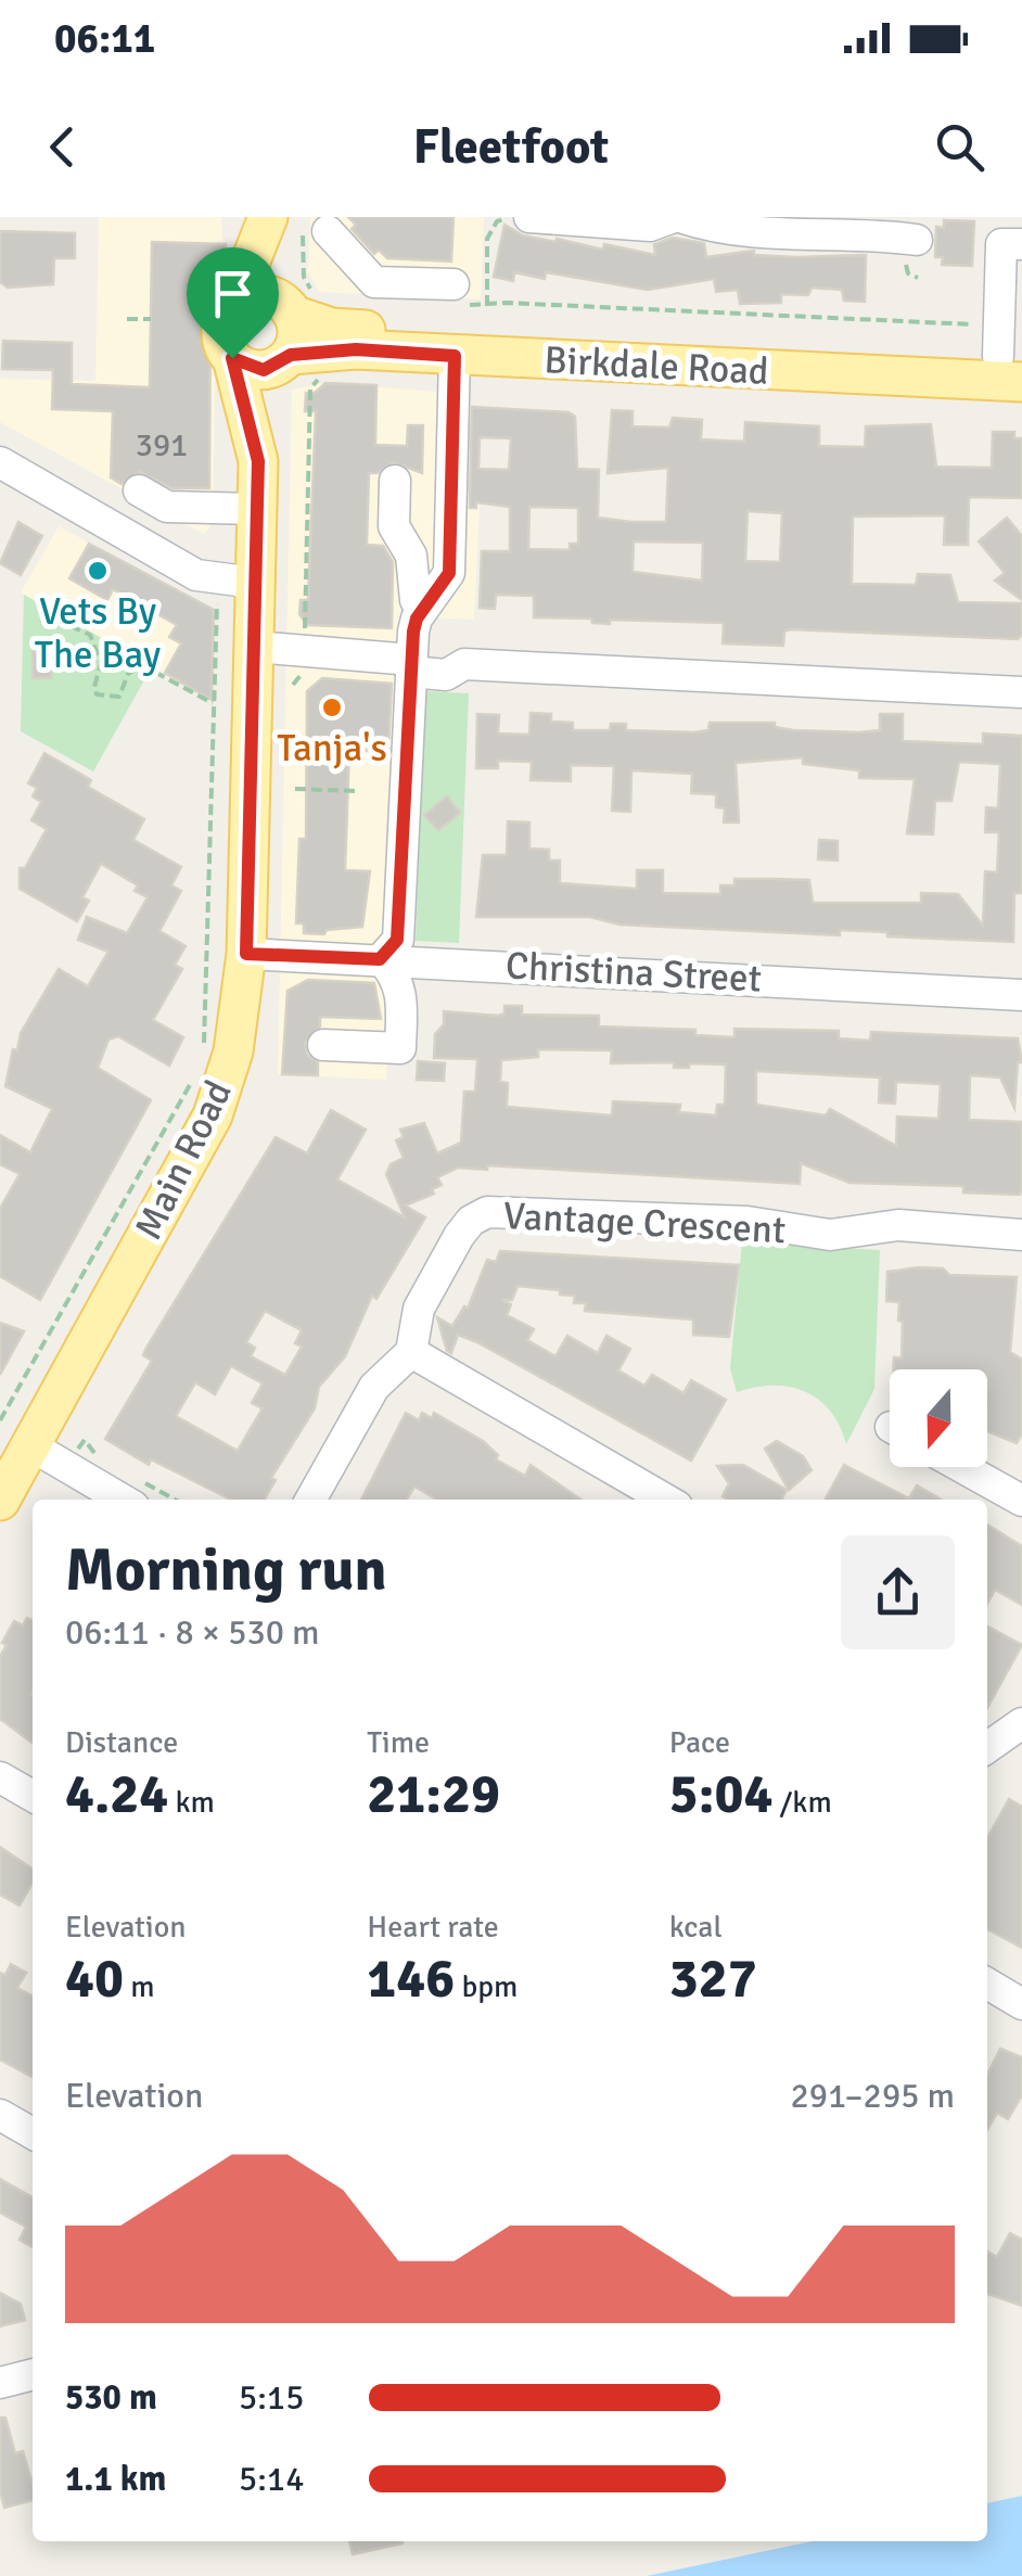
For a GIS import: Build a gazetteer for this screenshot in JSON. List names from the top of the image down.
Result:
{
  "streets": {
    "main road": ["Birkdale Road", "Main Road"],
    "street": ["Christina Street", "Vantage Crescent"]
  },
  "crossings": [
    ["Birkdale Road", "Main Road"],
    ["Christina Street", "Main Road"]
  ],
  "places": ["Vets By The Bay", "Tanja's"],
  "house_numbers": ["391"],
  "north": "bottom",
  "page": {
    "status": "06:11",
    "header": "Fleetfoot",
    "heading": ["Morning run", "06:11 · 8 × 530 m"],
    "stats": [
      ["Distance", "4.24 km"],
      ["Time", "21:29"],
      ["Pace", "5:04 /km"],
      ["Elevation", "40 m"],
      ["Heart rate", "146 bpm"],
      ["kcal", "327"]
    ],
    "chart": ["Elevation", "291–295 m"],
    "list": [
      {
        "name": "530 m",
        "note": "5:15"
      },
      {
        "name": "1.1 km",
        "note": "5:14"
      }
    ]
  }
}
